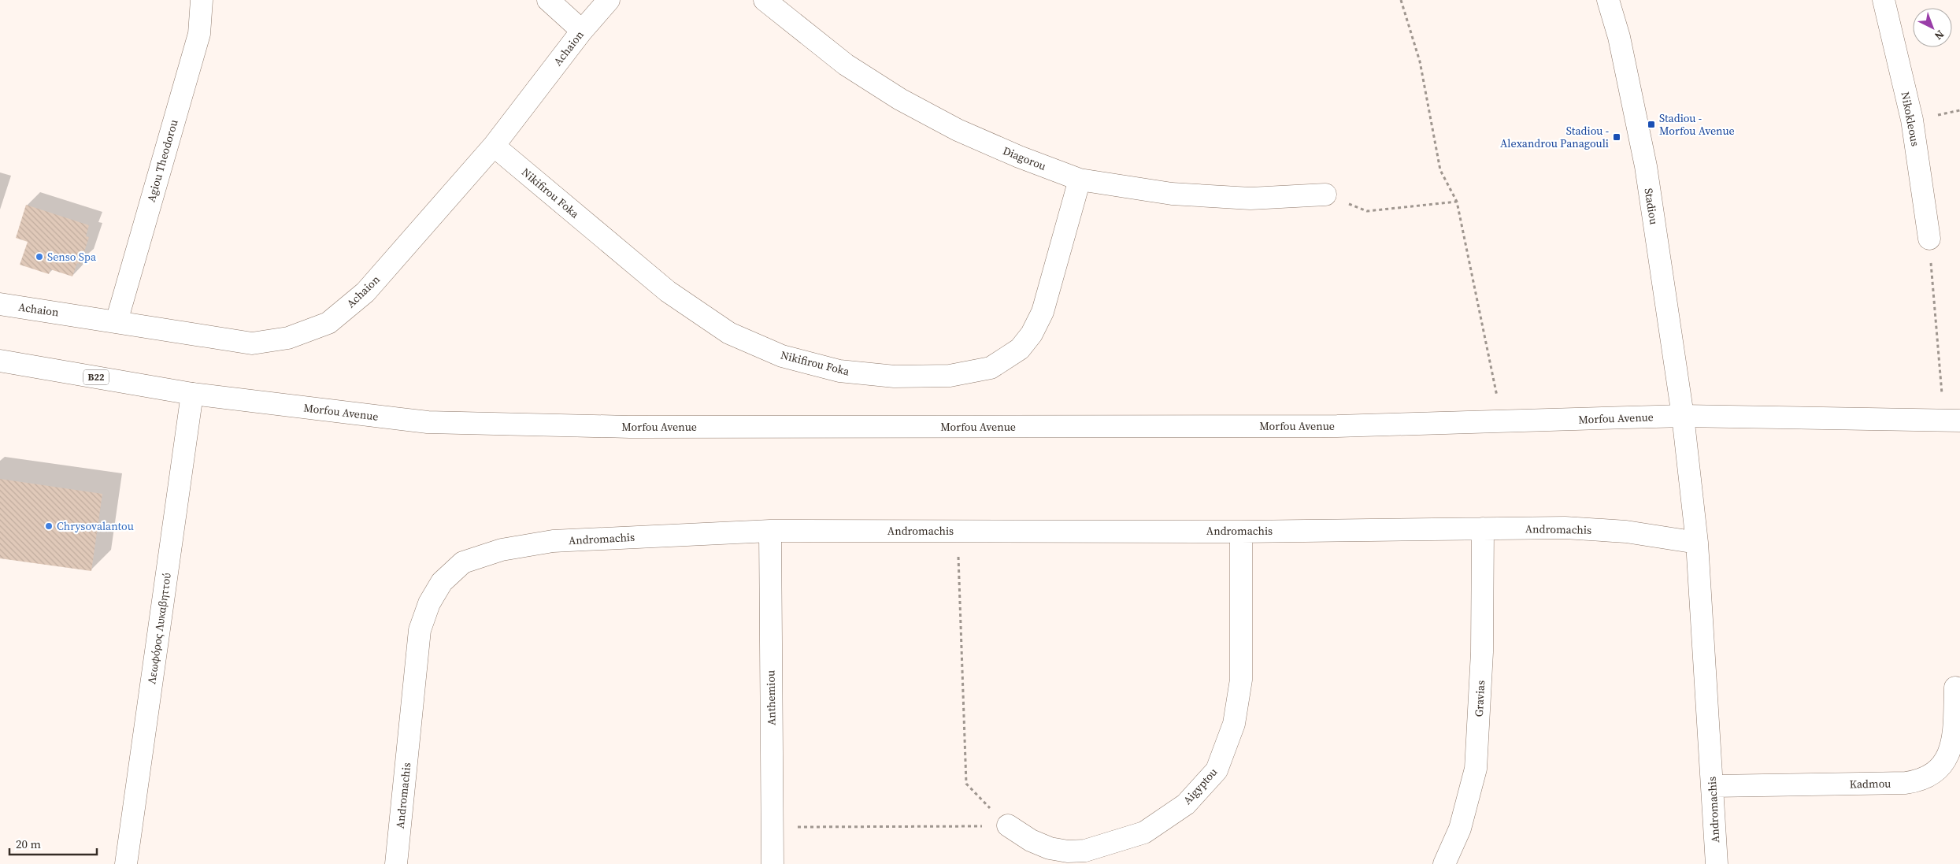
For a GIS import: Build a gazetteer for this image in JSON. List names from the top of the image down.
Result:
{
  "streets": {
    "street": [
      "Achaion",
      "Nikokleous",
      "Diagorou",
      "Agiou Theodorou",
      "Nikifirou Foka",
      "Stadiou",
      "B22",
      "Morfou Avenue",
      "Andromachis",
      "Λεωφόρος Λυκαβηττού",
      "Anthemiou",
      "Gravias",
      "Kadmou",
      "Aigyptou"
    ]
  },
  "crossings": [
    ["Achaion", "Agiou Theodorou"],
    ["Achaion", "Nikifirou Foka"],
    ["Diagorou", "Nikifirou Foka"],
    ["Stadiou", "Morfou Avenue"],
    ["Stadiou", "Andromachis"],
    ["Morfou Avenue", "Andromachis"],
    ["Morfou Avenue", "Λεωφόρος Λυκαβηττού"],
    ["Andromachis", "Anthemiou"],
    ["Andromachis", "Gravias"],
    ["Andromachis", "Kadmou"],
    ["Andromachis", "Aigyptou"]
  ],
  "places": {
    "transit": ["Stadiou - Morfou Avenue", "Stadiou - Alexandrou Panagouli"],
    "other": ["Senso Spa", "Chrysovalantou"]
  },
  "scale_bar": "20 m",
  "north": "bottom right"
}
